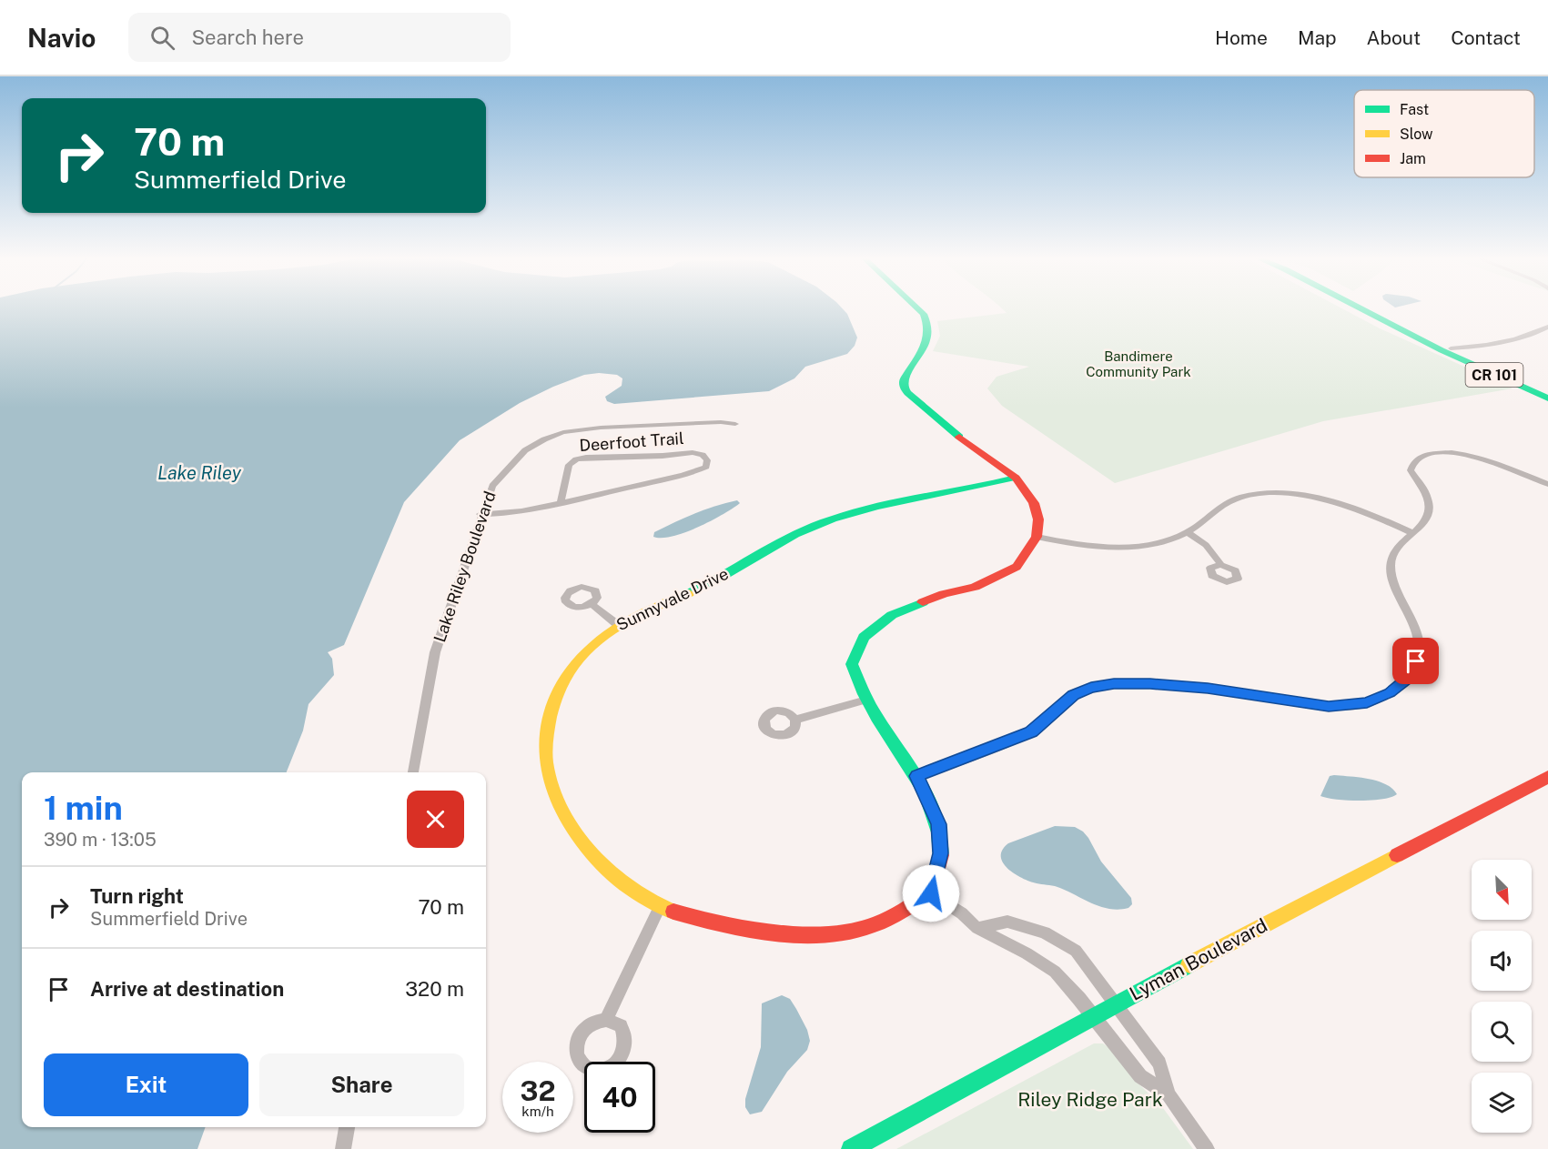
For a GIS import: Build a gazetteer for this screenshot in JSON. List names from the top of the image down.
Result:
{
  "streets": {
    "street": [
      "CR 101",
      "Deerfoot Trail",
      "Lake Riley Boulevard",
      "Sunnyvale Drive",
      "Lyman Boulevard"
    ]
  },
  "crossings": [
    ["Deerfoot Trail", "Lake Riley Boulevard"]
  ],
  "water": ["Lake Riley"],
  "parks": ["Bandimere Community Park", "Riley Ridge Park"],
  "legend": ["Fast", "Slow", "Jam"],
  "north": "bottom right",
  "page": {
    "header": "Navio",
    "search": "Search here",
    "nav": [
      "Home",
      "Map",
      "About",
      "Contact"
    ],
    "turn": ["70 m", "Summerfield Drive"],
    "heading": ["1 min", "390 m · 13:05"],
    "list": [
      {
        "name": "Turn right",
        "note": "Summerfield Drive",
        "value": "70 m"
      },
      {
        "name": "Arrive at destination",
        "value": "320 m"
      }
    ],
    "buttons": ["Exit", "Share"],
    "speed": "32 km/h",
    "limit": "40"
  }
}
